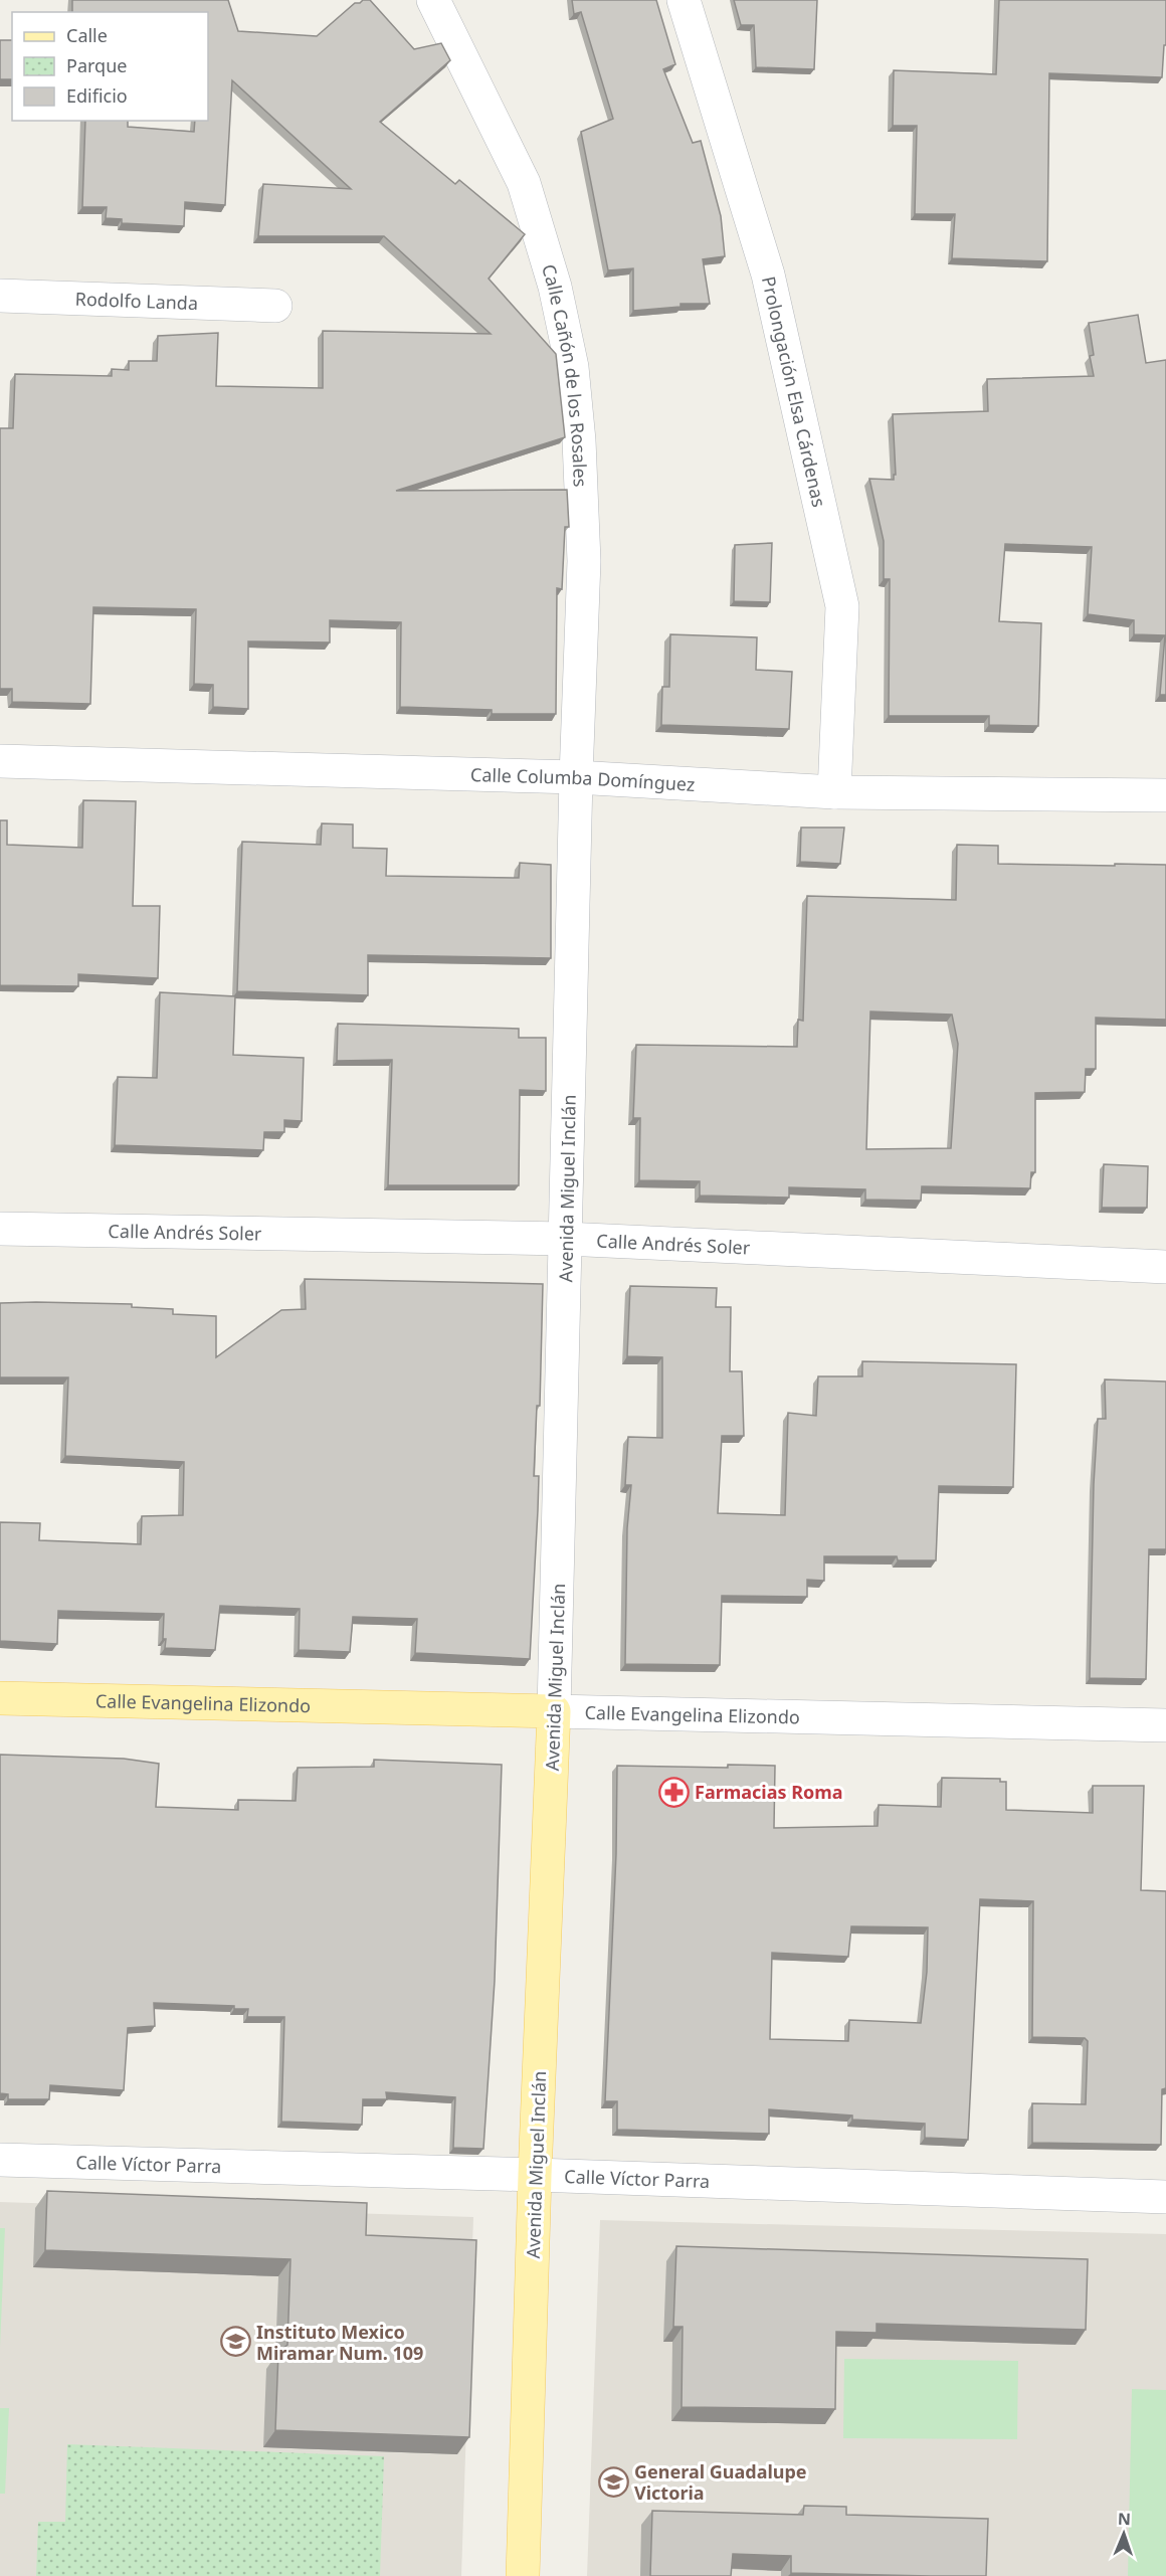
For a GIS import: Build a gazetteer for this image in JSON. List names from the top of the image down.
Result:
{
  "streets": {
    "main road": ["Avenida Miguel Inclán", "Calle Evangelina Elizondo"],
    "street": [
      "Rodolfo Landa",
      "Calle Cañón de los Rosales",
      "Prolongación Elsa Cárdenas",
      "Calle Columba Domínguez",
      "Calle Andrés Soler",
      "Calle Víctor Parra"
    ]
  },
  "crossings": [
    ["Calle Cañón de los Rosales", "Calle Columba Domínguez"],
    ["Calle Cañón de los Rosales", "Avenida Miguel Inclán"],
    ["Prolongación Elsa Cárdenas", "Calle Columba Domínguez"],
    ["Calle Columba Domínguez", "Avenida Miguel Inclán"],
    ["Avenida Miguel Inclán", "Calle Andrés Soler"],
    ["Avenida Miguel Inclán", "Calle Evangelina Elizondo"],
    ["Avenida Miguel Inclán", "Calle Víctor Parra"]
  ],
  "places": {
    "pharmacy": ["Farmacias Roma"],
    "school or university": ["Instituto Mexico Miramar Num. 109", "General Guadalupe Victoria"]
  },
  "legend": ["Calle", "Parque", "Edificio"],
  "north": "top"
}
